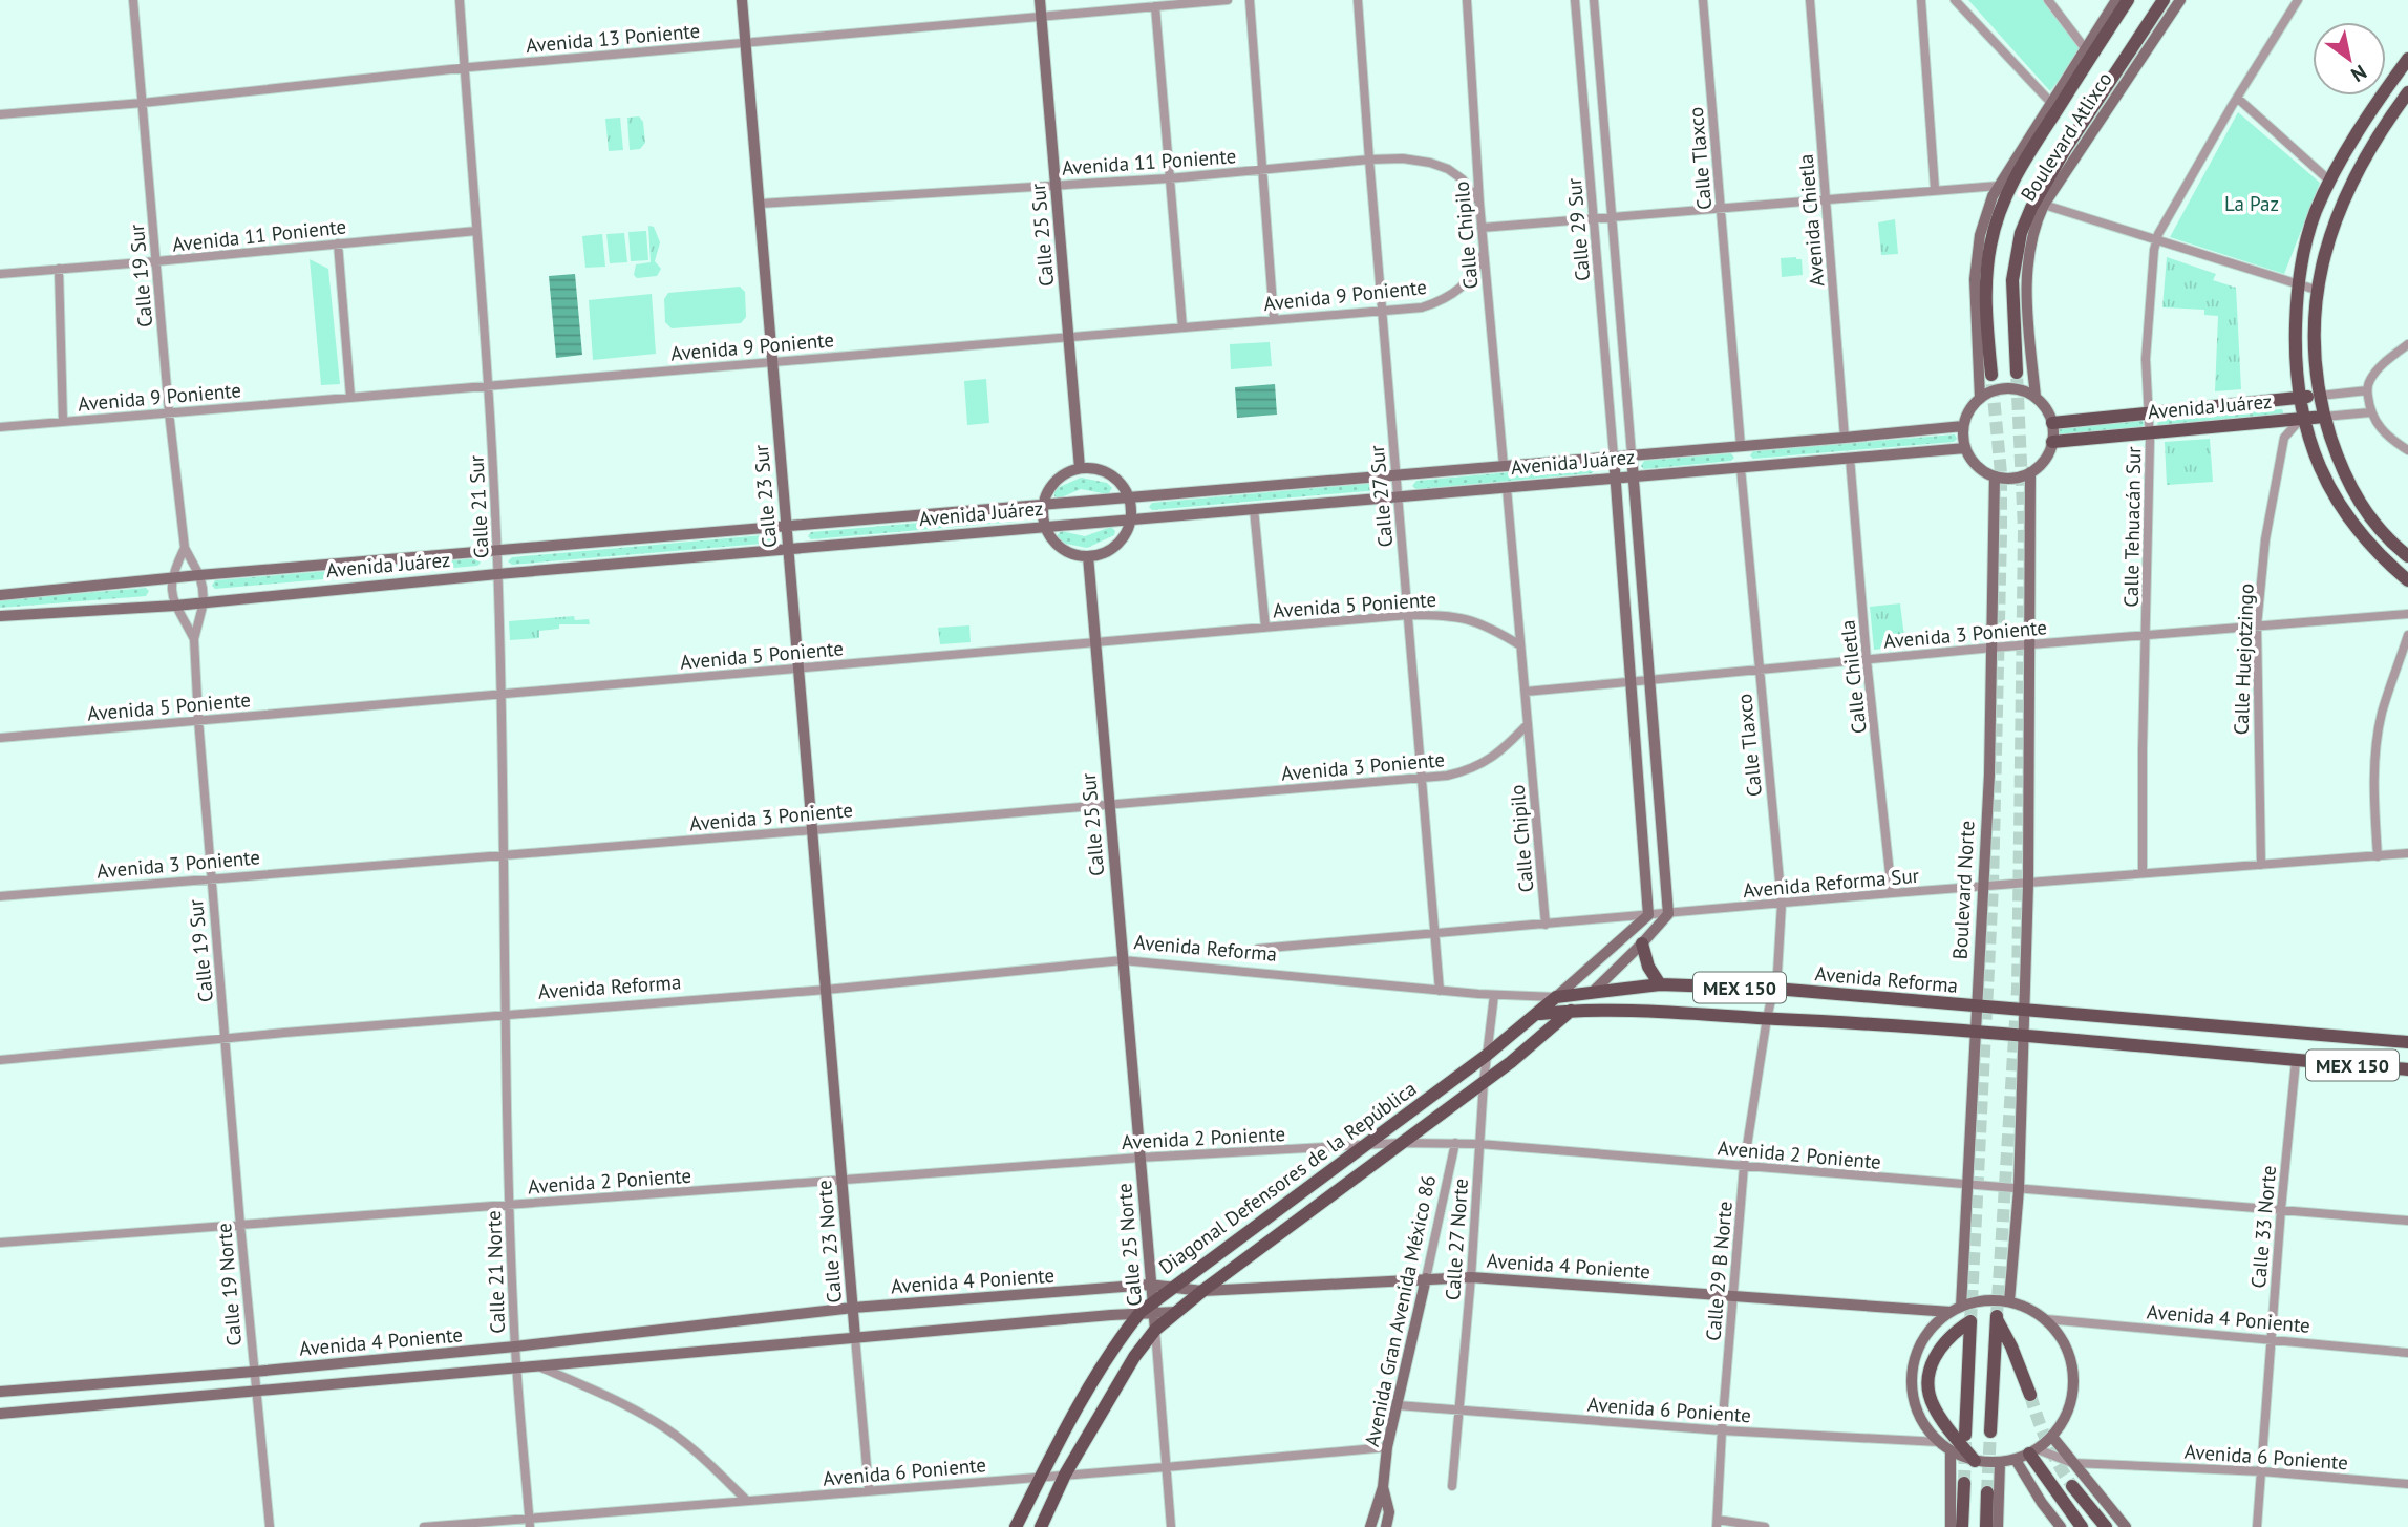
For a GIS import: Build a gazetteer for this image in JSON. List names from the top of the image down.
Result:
{
  "streets": {
    "main road": [
      "Boulevard Atlixco",
      "Calle 25 Sur",
      "Avenida Juárez",
      "Calle 23 Sur",
      "Boulevard Norte",
      "Avenida Reforma",
      "MEX 150",
      "Diagonal Defensores de la República",
      "Calle 23 Norte",
      "Calle 25 Norte",
      "Avenida 4 Poniente",
      "Avenida Gran Avenida México 86"
    ],
    "street": [
      "Avenida 13 Poniente",
      "Calle Tlaxco",
      "Avenida 11 Poniente",
      "Avenida Chietla",
      "Calle 29 Sur",
      "Calle Chipilo",
      "Calle 19 Sur",
      "Avenida 9 Poniente",
      "Calle 27 Sur",
      "Calle 21 Sur",
      "Calle Tehuacán Sur",
      "Avenida 5 Poniente",
      "Avenida 3 Poniente",
      "Calle Huejotzingo",
      "Calle Chiletla",
      "Avenida Reforma Sur",
      "Avenida 2 Poniente",
      "Calle 33 Norte",
      "Calle 27 Norte",
      "Calle 29 B Norte",
      "Calle 21 Norte",
      "Calle 19 Norte",
      "Avenida 6 Poniente"
    ]
  },
  "crossings": [
    ["Avenida 13 Poniente", "Calle 25 Sur"],
    ["Avenida 13 Poniente", "Calle 19 Sur"],
    ["Avenida 13 Poniente", "Calle 23 Sur"],
    ["Avenida 13 Poniente", "Calle 21 Sur"],
    ["Boulevard Atlixco", "Avenida Juárez"],
    ["Boulevard Atlixco", "Boulevard Norte"],
    ["Calle Tlaxco", "Avenida Juárez"],
    ["Calle Tlaxco", "Avenida 3 Poniente"],
    ["Calle Tlaxco", "Avenida Reforma Sur"],
    ["Calle Tlaxco", "Avenida Reforma"],
    ["Calle Tlaxco", "MEX 150"],
    ["Calle Tlaxco", "Calle 29 B Norte"],
    ["Avenida 11 Poniente", "Calle 25 Sur"],
    ["Avenida 11 Poniente", "Calle Chipilo"],
    ["Avenida 11 Poniente", "Calle 19 Sur"],
    ["Avenida 11 Poniente", "Calle 23 Sur"],
    ["Avenida 11 Poniente", "Calle 27 Sur"],
    ["Avenida 11 Poniente", "Calle 21 Sur"],
    ["Avenida Chietla", "Avenida Juárez"],
    ["Calle 29 Sur", "Avenida Juárez"],
    ["Calle 25 Sur", "Avenida 9 Poniente"],
    ["Calle 25 Sur", "Avenida 5 Poniente"],
    ["Calle 25 Sur", "Avenida 3 Poniente"],
    ["Calle 25 Sur", "Avenida Reforma"],
    ["Calle 25 Sur", "Calle 25 Norte"],
    ["Calle Chipilo", "Avenida 9 Poniente"],
    ["Calle Chipilo", "Avenida Juárez"],
    ["Calle Chipilo", "Avenida 5 Poniente"],
    ["Calle Chipilo", "Avenida 3 Poniente"],
    ["Calle Chipilo", "Avenida Reforma Sur"],
    ["Calle 19 Sur", "Avenida 9 Poniente"],
    ["Calle 19 Sur", "Avenida Juárez"],
    ["Calle 19 Sur", "Avenida 5 Poniente"],
    ["Calle 19 Sur", "Avenida 3 Poniente"],
    ["Calle 19 Sur", "Avenida Reforma"],
    ["Calle 19 Sur", "Calle 19 Norte"],
    ["Avenida 9 Poniente", "Calle 23 Sur"],
    ["Avenida 9 Poniente", "Calle 27 Sur"],
    ["Avenida 9 Poniente", "Calle 21 Sur"],
    ["Avenida Juárez", "Calle 23 Sur"],
    ["Avenida Juárez", "Calle 27 Sur"],
    ["Avenida Juárez", "Calle 21 Sur"],
    ["Avenida Juárez", "Calle Tehuacán Sur"],
    ["Avenida Juárez", "Calle Huejotzingo"],
    ["Avenida Juárez", "Calle Chiletla"],
    ["Avenida Juárez", "Boulevard Norte"],
    ["Calle 23 Sur", "Avenida 5 Poniente"],
    ["Calle 23 Sur", "Avenida 3 Poniente"],
    ["Calle 23 Sur", "Avenida Reforma"],
    ["Calle 23 Sur", "Calle 23 Norte"],
    ["Calle 27 Sur", "Avenida 5 Poniente"],
    ["Calle 27 Sur", "Avenida 3 Poniente"],
    ["Calle 27 Sur", "Avenida Reforma Sur"],
    ["Calle 27 Sur", "Avenida Reforma"],
    ["Calle 21 Sur", "Avenida 5 Poniente"],
    ["Calle 21 Sur", "Avenida 3 Poniente"],
    ["Calle 21 Sur", "Avenida Reforma"],
    ["Calle 21 Sur", "Calle 21 Norte"],
    ["Calle Tehuacán Sur", "Avenida 3 Poniente"],
    ["Calle Tehuacán Sur", "Avenida Reforma Sur"],
    ["Avenida 3 Poniente", "Calle Huejotzingo"],
    ["Avenida 3 Poniente", "Calle Chiletla"],
    ["Avenida 3 Poniente", "Boulevard Norte"],
    ["Calle Huejotzingo", "Avenida Reforma Sur"],
    ["Calle Chiletla", "Avenida Reforma Sur"],
    ["Avenida Reforma Sur", "Boulevard Norte"],
    ["Avenida Reforma Sur", "Diagonal Defensores de la República"],
    ["Boulevard Norte", "Avenida Reforma"],
    ["Boulevard Norte", "MEX 150"],
    ["Boulevard Norte", "Avenida 2 Poniente"],
    ["Boulevard Norte", "Avenida 4 Poniente"],
    ["Boulevard Norte", "Avenida 6 Poniente"],
    ["Avenida Reforma", "Diagonal Defensores de la República"],
    ["Avenida Reforma", "Calle 27 Norte"],
    ["Avenida Reforma", "Calle 23 Norte"],
    ["Avenida Reforma", "Calle 25 Norte"],
    ["Avenida Reforma", "Calle 21 Norte"],
    ["Avenida Reforma", "Calle 19 Norte"],
    ["MEX 150", "Diagonal Defensores de la República"],
    ["MEX 150", "Calle 33 Norte"],
    ["MEX 150", "Calle 29 B Norte"],
    ["Avenida 2 Poniente", "Diagonal Defensores de la República"],
    ["Avenida 2 Poniente", "Calle 33 Norte"],
    ["Avenida 2 Poniente", "Calle 27 Norte"],
    ["Avenida 2 Poniente", "Calle 23 Norte"],
    ["Avenida 2 Poniente", "Calle 25 Norte"],
    ["Avenida 2 Poniente", "Calle 29 B Norte"],
    ["Avenida 2 Poniente", "Calle 21 Norte"],
    ["Avenida 2 Poniente", "Calle 19 Norte"],
    ["Avenida 2 Poniente", "Avenida Gran Avenida México 86"],
    ["Diagonal Defensores de la República", "Calle 27 Norte"],
    ["Diagonal Defensores de la República", "Calle 25 Norte"],
    ["Diagonal Defensores de la República", "Avenida 4 Poniente"],
    ["Diagonal Defensores de la República", "Avenida 6 Poniente"],
    ["Calle 33 Norte", "Avenida 4 Poniente"],
    ["Calle 33 Norte", "Avenida 6 Poniente"],
    ["Calle 27 Norte", "Avenida 4 Poniente"],
    ["Calle 27 Norte", "Avenida 6 Poniente"],
    ["Calle 23 Norte", "Avenida 4 Poniente"],
    ["Calle 23 Norte", "Avenida 6 Poniente"],
    ["Calle 25 Norte", "Avenida 4 Poniente"],
    ["Calle 25 Norte", "Avenida 6 Poniente"],
    ["Avenida 4 Poniente", "Calle 29 B Norte"],
    ["Avenida 4 Poniente", "Calle 21 Norte"],
    ["Avenida 4 Poniente", "Calle 19 Norte"],
    ["Avenida 4 Poniente", "Avenida Gran Avenida México 86"],
    ["Avenida 4 Poniente", "Avenida 6 Poniente"],
    ["Calle 29 B Norte", "Avenida 6 Poniente"],
    ["Calle 21 Norte", "Avenida 6 Poniente"],
    ["Avenida Gran Avenida México 86", "Avenida 6 Poniente"]
  ],
  "parks": ["La Paz"],
  "north": "bottom right"
}
